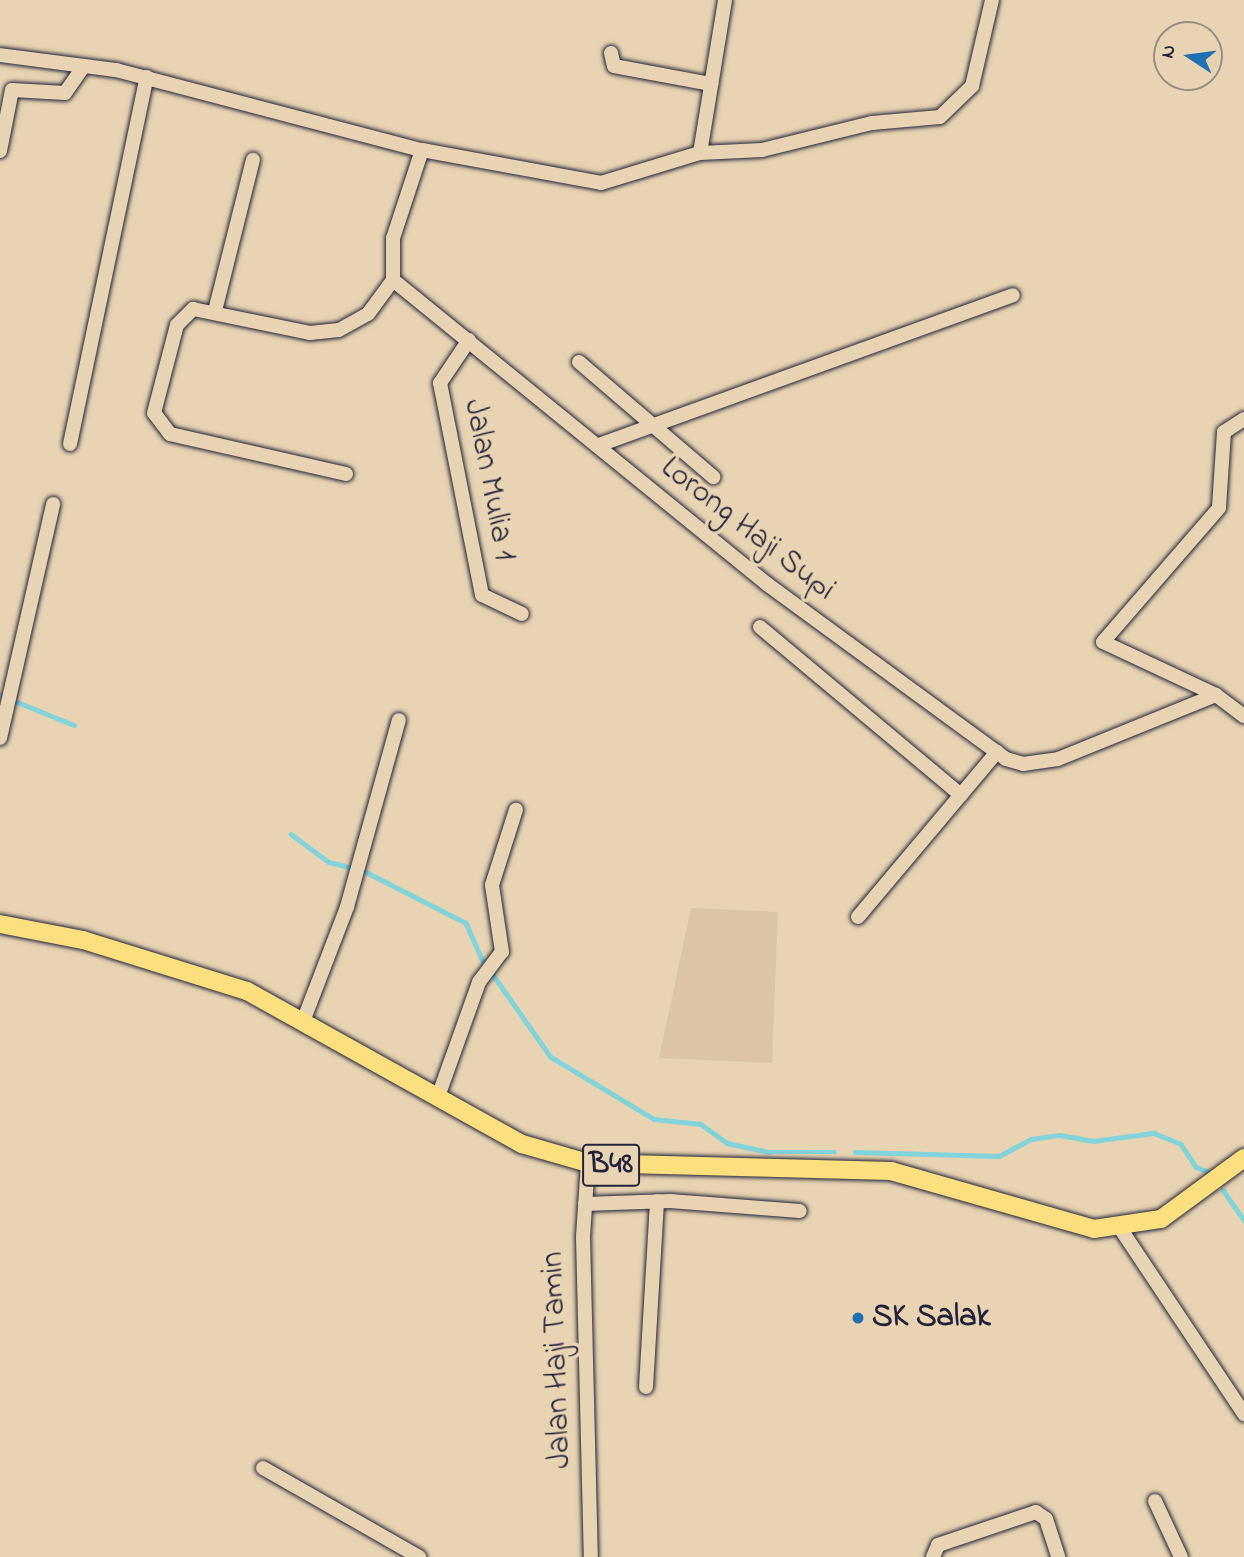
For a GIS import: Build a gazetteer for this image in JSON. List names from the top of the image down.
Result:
{
  "streets": {
    "main road": ["B48"],
    "street": ["Jalan Mulia 1", "Lorong Haji Supi", "Jalan Haji Tamin"]
  },
  "crossings": [
    ["Jalan Mulia 1", "Lorong Haji Supi"],
    ["B48", "Jalan Haji Tamin"]
  ],
  "places": ["SK Salak"],
  "north": "left"
}
